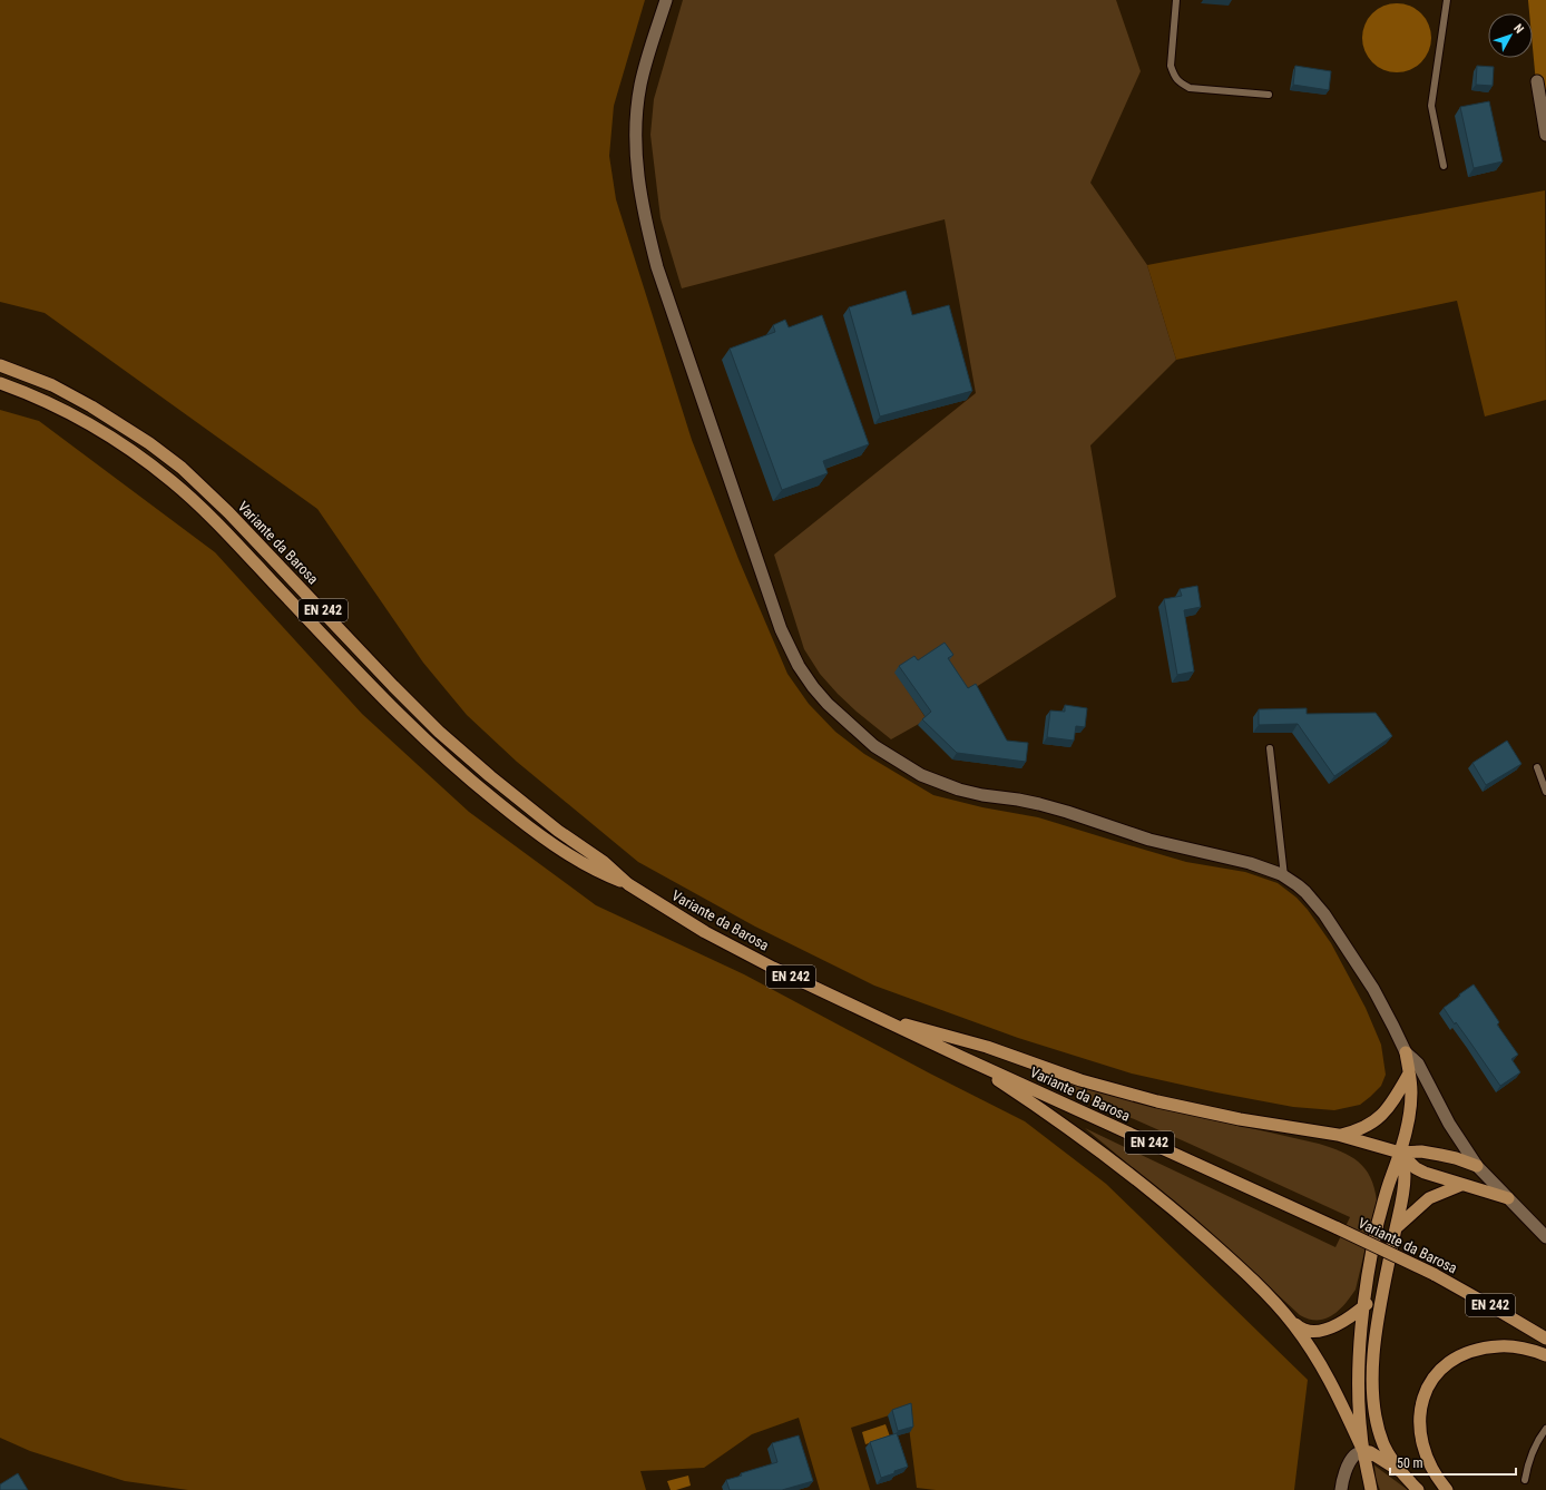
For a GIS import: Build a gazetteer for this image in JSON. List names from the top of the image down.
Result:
{
  "streets": {
    "main road": ["Variante da Barosa", "EN 242"]
  },
  "scale_bar": "50 m",
  "north": "top right"
}
